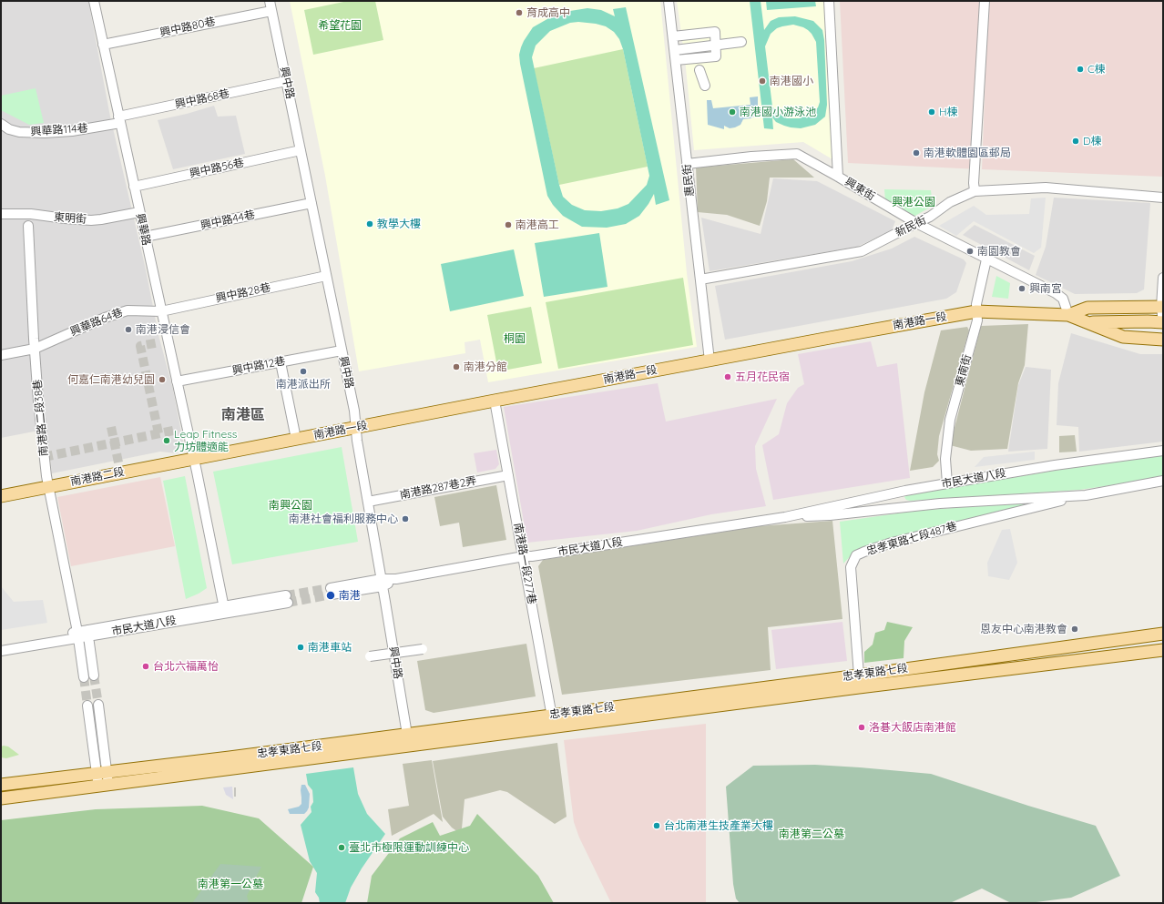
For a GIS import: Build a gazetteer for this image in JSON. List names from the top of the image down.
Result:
{
  "streets": {
    "main road": ["南港路一段", "南港路二段", "忠孝東路七段"],
    "street": [
      "興中路80巷",
      "興中路",
      "興中路68巷",
      "興華路114巷",
      "興中路56巷",
      "惠民街",
      "興東街",
      "東明街",
      "興中路44巷",
      "新民街",
      "興華路",
      "興中路28巷",
      "興華路64巷",
      "興中路12巷",
      "東南街",
      "南港路二段38巷",
      "市民大道八段",
      "南港路287巷2弄",
      "忠孝東路七段487巷",
      "南港路一段277巷"
    ]
  },
  "crossings": [
    ["興中路80巷", "興中路"],
    ["興中路80巷", "興華路"],
    ["興中路", "興中路68巷"],
    ["興中路", "興中路56巷"],
    ["興中路", "興中路44巷"],
    ["興中路", "興中路28巷"],
    ["興中路", "南港路一段"],
    ["興中路", "興中路12巷"],
    ["興中路", "市民大道八段"],
    ["興中路", "南港路287巷2弄"],
    ["興中路", "忠孝東路七段"],
    ["興中路68巷", "興華路114巷"],
    ["興中路68巷", "興華路"],
    ["興華路114巷", "興華路"],
    ["興中路56巷", "興華路"],
    ["惠民街", "興東街"],
    ["惠民街", "新民街"],
    ["惠民街", "南港路一段"],
    ["興東街", "新民街"],
    ["興東街", "南港路一段"],
    ["興東街", "東南街"],
    ["東明街", "興華路"],
    ["興中路44巷", "興華路"],
    ["興華路", "興中路28巷"],
    ["興華路", "南港路一段"],
    ["興華路", "興華路64巷"],
    ["興華路", "興中路12巷"],
    ["興華路", "南港路二段"],
    ["興華路", "市民大道八段"],
    ["興中路28巷", "興華路64巷"],
    ["南港路一段", "東南街"],
    ["南港路一段", "南港路二段"],
    ["南港路一段", "南港路一段277巷"],
    ["興華路64巷", "南港路二段38巷"],
    ["東南街", "市民大道八段"],
    ["南港路二段38巷", "南港路二段"],
    ["南港路二段38巷", "市民大道八段"],
    ["市民大道八段", "忠孝東路七段487巷"],
    ["市民大道八段", "南港路一段277巷"],
    ["南港路287巷2弄", "南港路一段277巷"],
    ["忠孝東路七段487巷", "忠孝東路七段"],
    ["南港路一段277巷", "忠孝東路七段"]
  ],
  "districts": ["南港區"],
  "parks": [
    "希望花園",
    "興港公園",
    "桐園",
    "南興公園",
    "南港第二公墓",
    "南港第一公墓"
  ],
  "places": [
    "育成高中",
    "C棟",
    "南港國小",
    "南港國小游泳池",
    "H棟",
    "D棟",
    "南港軟體園區郵局",
    "教學大樓",
    "南港高工",
    "南園教會",
    "興南宮",
    "南港浸信會",
    "南港分館",
    "南港派出所",
    "五月花民宿",
    "何嘉仁南港幼兒園",
    "Leap Fitness 力坊體適能",
    "南港社會福利服務中心",
    "南港",
    "恩友中心南港教會",
    "南港車站",
    "台北六福萬怡",
    "洛碁大飯店南港館",
    "台北南港生技產業大樓",
    "臺北市極限運動訓練中心"
  ]
}
